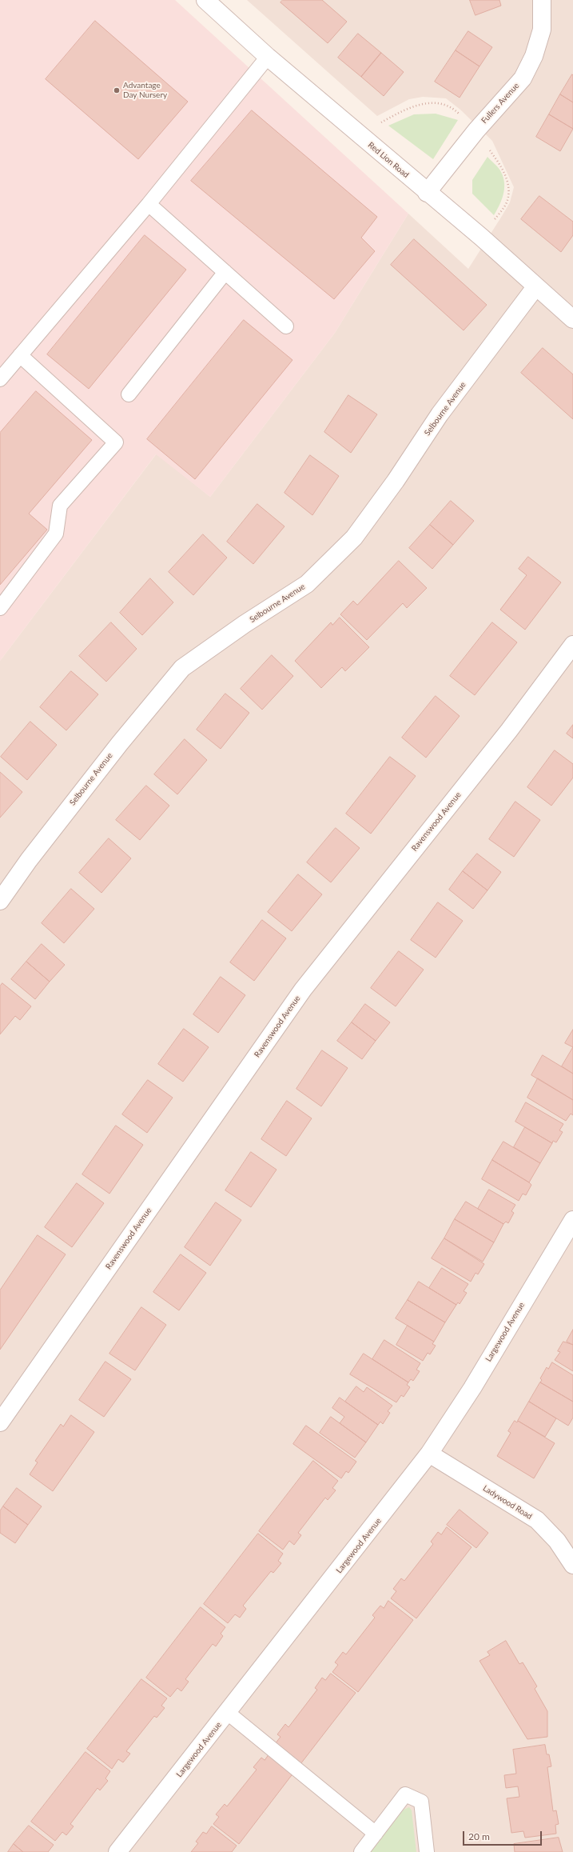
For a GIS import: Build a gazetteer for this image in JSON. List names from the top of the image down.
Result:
{
  "streets": {
    "street": [
      "Fullers Avenue",
      "Red Lion Road",
      "Selbourne Avenue",
      "Ravenswood Avenue",
      "Largewood Avenue",
      "Ladywood Road"
    ]
  },
  "crossings": [
    ["Fullers Avenue", "Red Lion Road"],
    ["Red Lion Road", "Selbourne Avenue"],
    ["Largewood Avenue", "Ladywood Road"]
  ],
  "places": ["Advantage Day Nursery"],
  "scale_bar": "20 m"
}
